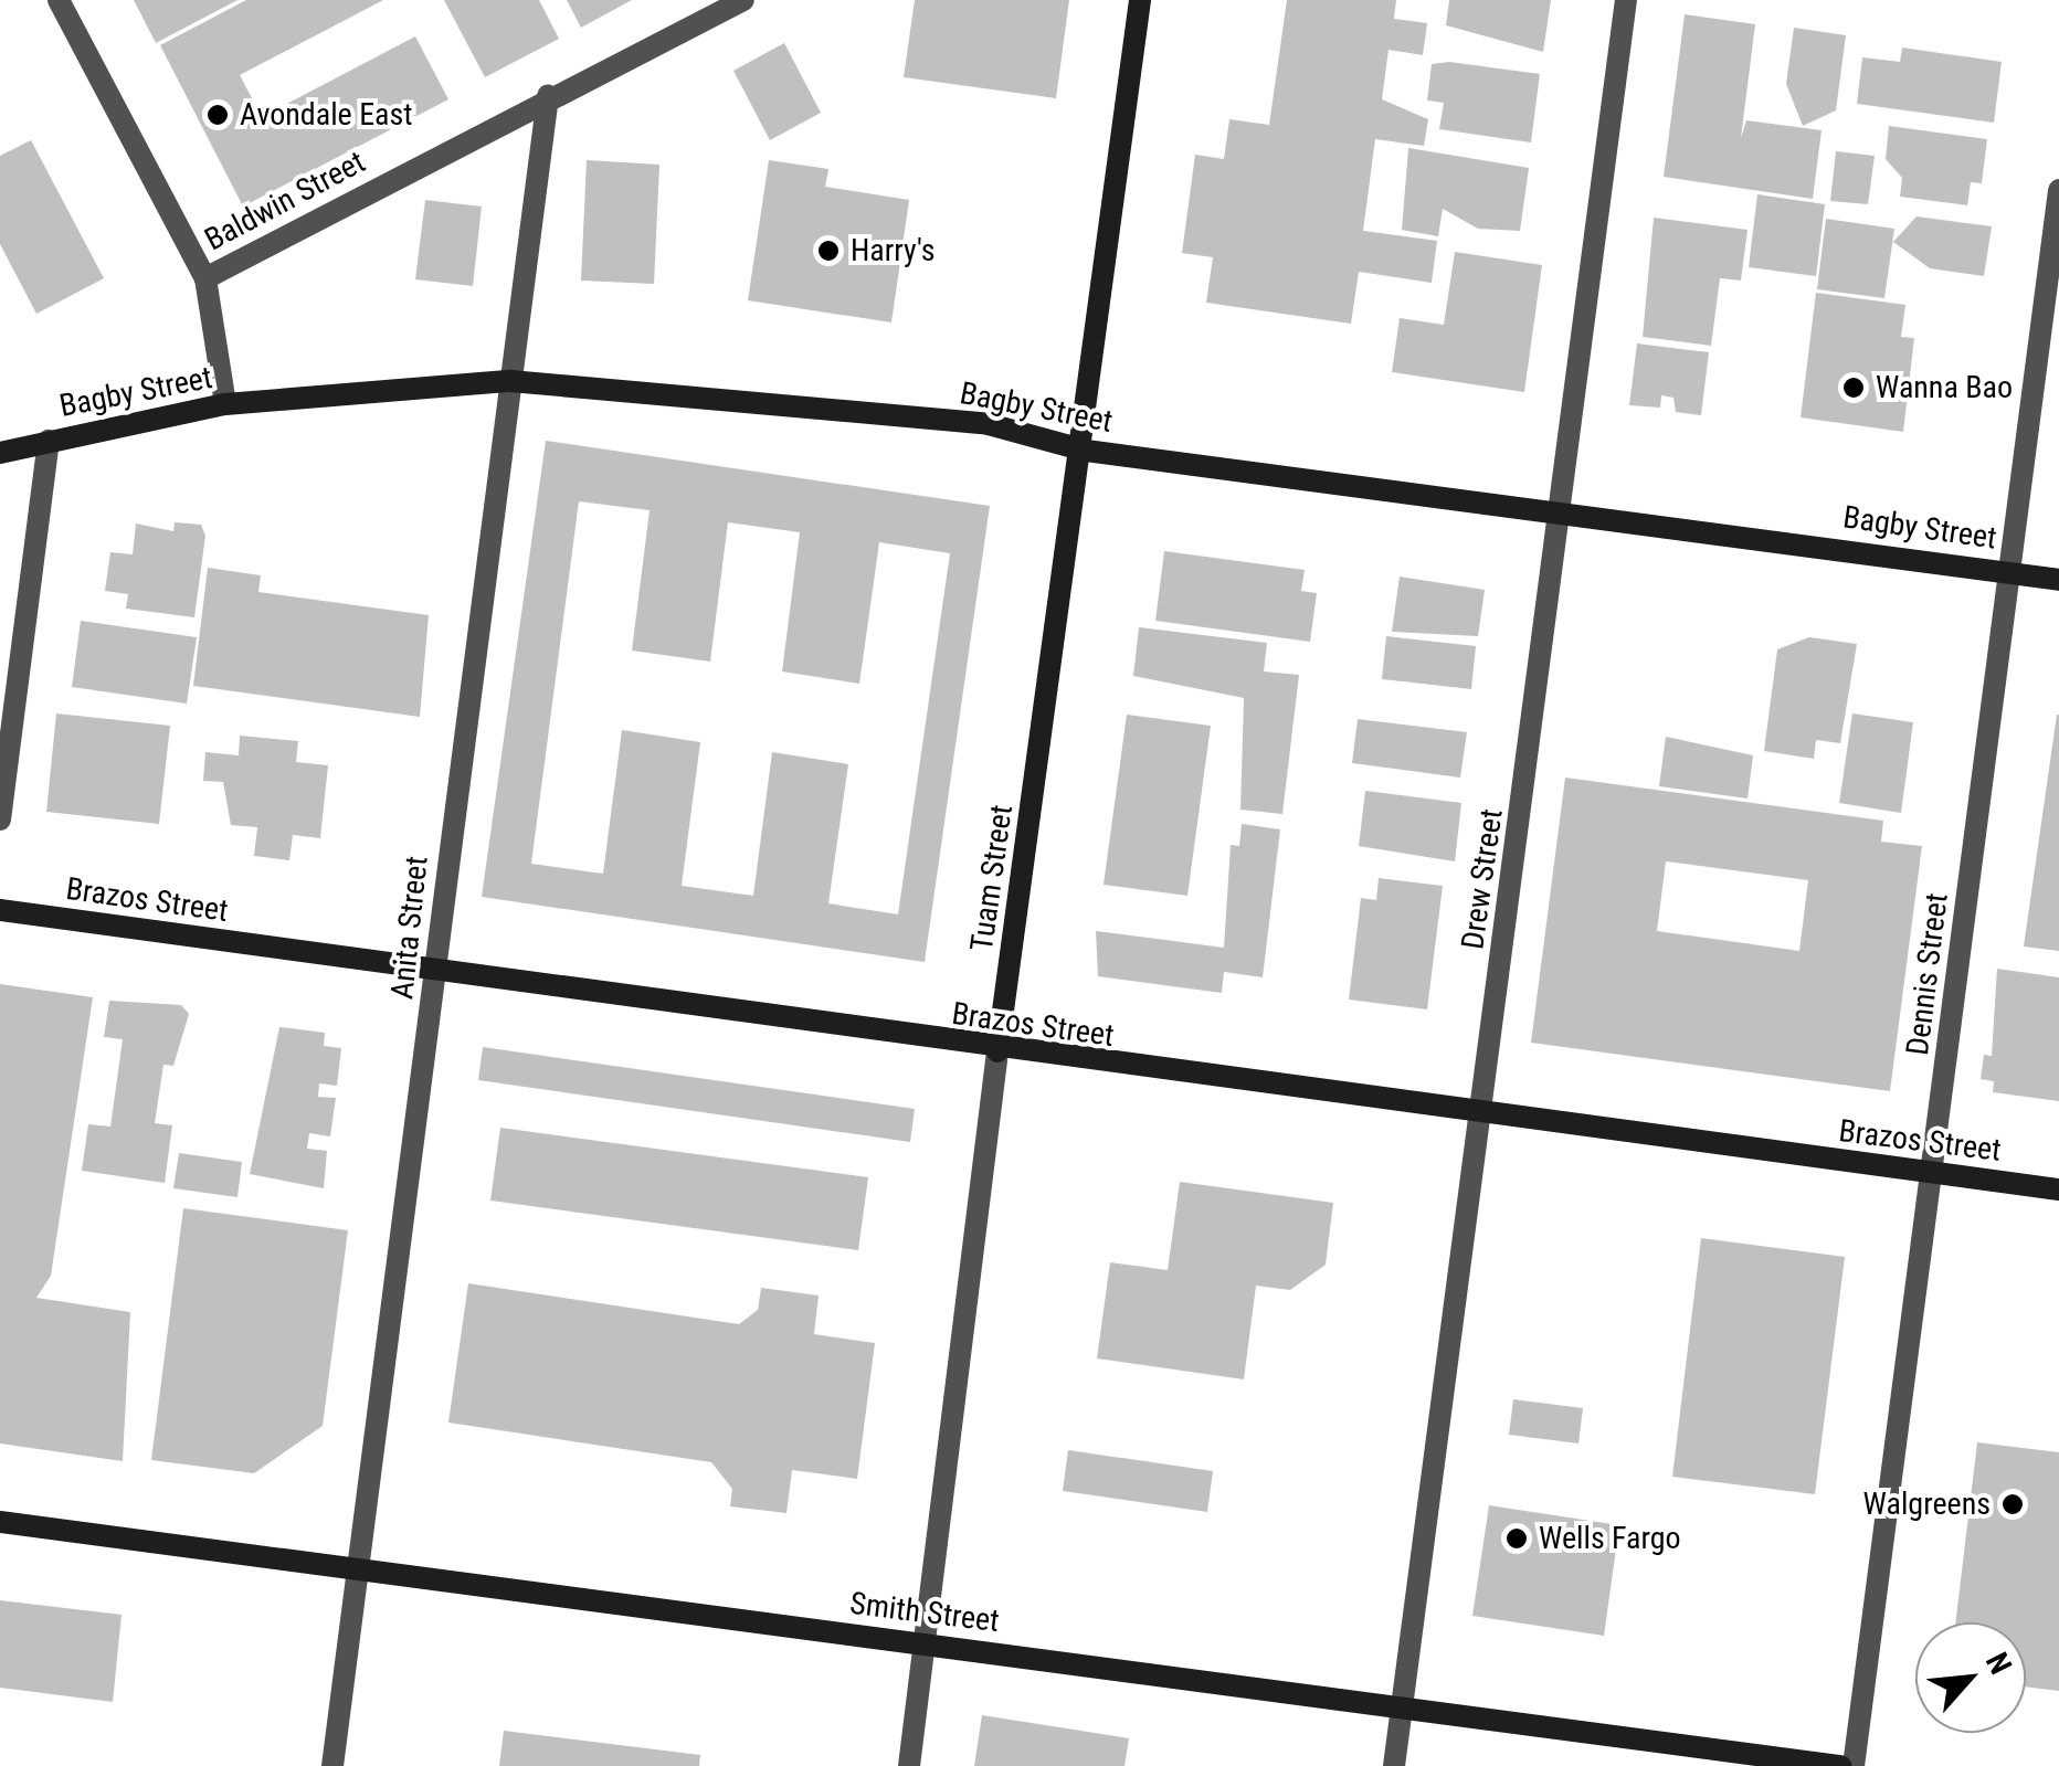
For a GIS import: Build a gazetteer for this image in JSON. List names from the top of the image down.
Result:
{
  "streets": {
    "main road": [
      "Bagby Street",
      "Tuam Street",
      "Brazos Street",
      "Smith Street"
    ],
    "street": [
      "Baldwin Street",
      "Drew Street",
      "Anita Street",
      "Dennis Street"
    ]
  },
  "crossings": [
    ["Baldwin Street", "Bagby Street"],
    ["Baldwin Street", "Anita Street"],
    ["Bagby Street", "Tuam Street"],
    ["Bagby Street", "Drew Street"],
    ["Bagby Street", "Anita Street"],
    ["Bagby Street", "Dennis Street"],
    ["Tuam Street", "Brazos Street"],
    ["Tuam Street", "Smith Street"],
    ["Drew Street", "Brazos Street"],
    ["Drew Street", "Smith Street"],
    ["Brazos Street", "Anita Street"],
    ["Brazos Street", "Dennis Street"],
    ["Anita Street", "Smith Street"]
  ],
  "places": [
    "Avondale East",
    "Harry's",
    "Wanna Bao",
    "Walgreens",
    "Wells Fargo"
  ],
  "north": "top right"
}
